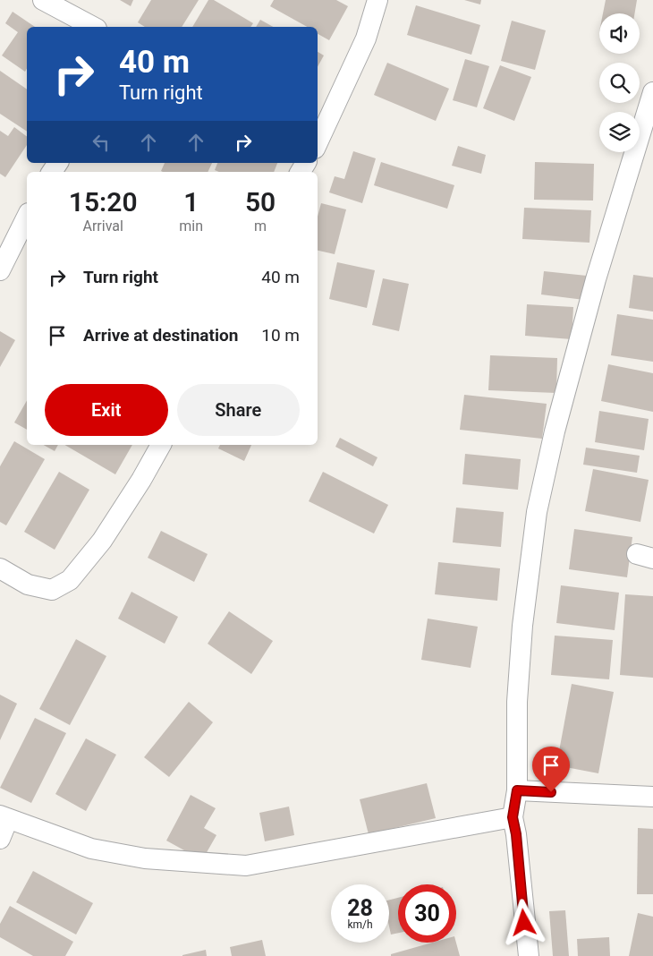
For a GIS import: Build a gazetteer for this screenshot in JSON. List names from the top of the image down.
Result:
{
  "page": {
    "turn": ["40 m", "Turn right"],
    "eta": [
      "15:20",
      "Arrival",
      "1",
      "min",
      "50",
      "m"
    ],
    "list": [
      {
        "name": "Turn right",
        "value": "40 m"
      },
      {
        "name": "Arrive at destination",
        "value": "10 m"
      }
    ],
    "buttons": ["Exit", "Share"],
    "speed": "28 km/h",
    "limit": "30"
  }
}
